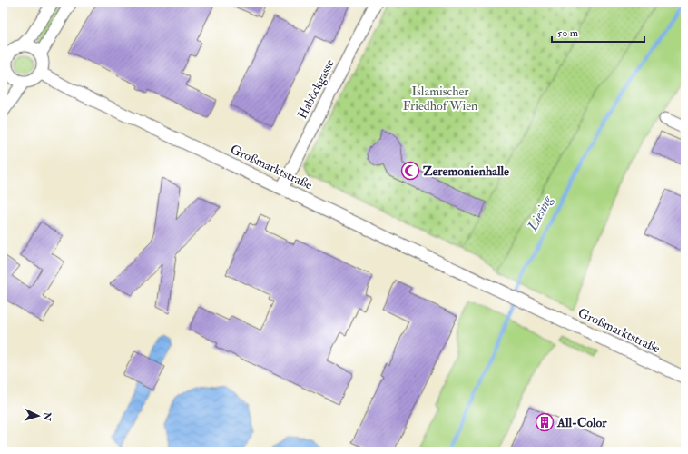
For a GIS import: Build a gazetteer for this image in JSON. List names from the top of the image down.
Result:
{
  "streets": {
    "street": ["Haböckgasse", "Großmarktstraße"]
  },
  "crossings": [
    ["Haböckgasse", "Großmarktstraße"]
  ],
  "water": ["Liesing"],
  "parks": ["Islamischer Friedhof Wien"],
  "places": {
    "mosque": ["Zeremonienhalle"],
    "building": ["All-Color"]
  },
  "scale_bar": "50 m",
  "north": "right"
}
